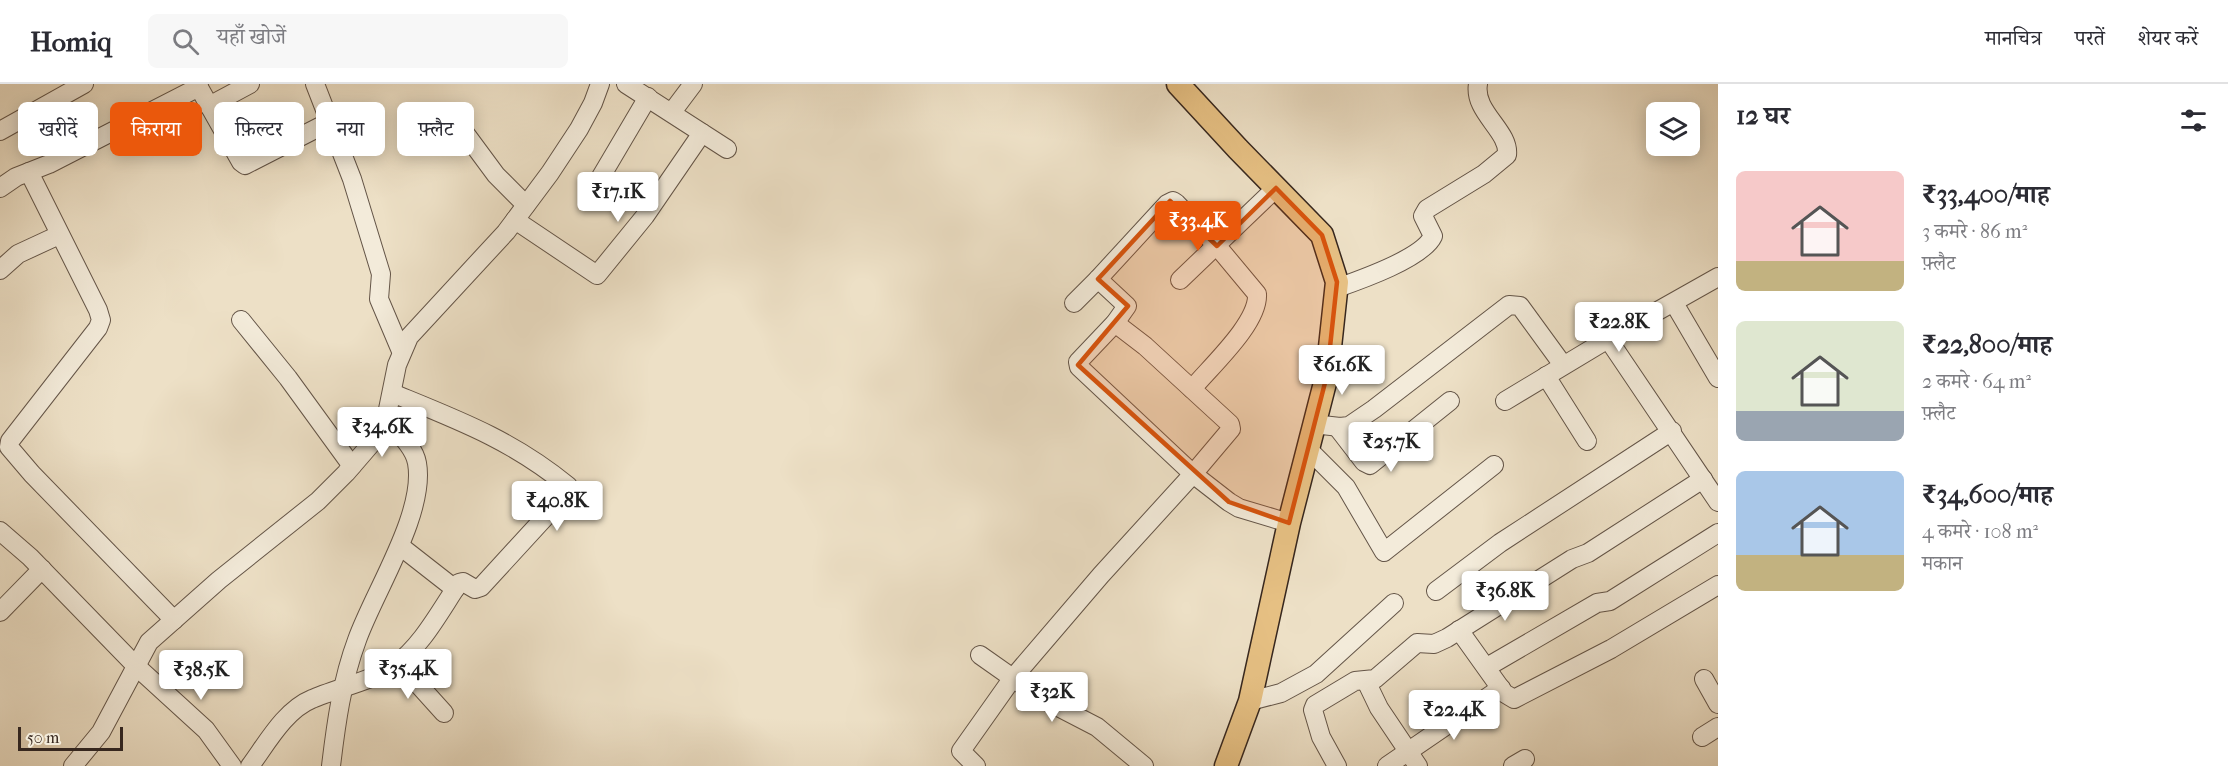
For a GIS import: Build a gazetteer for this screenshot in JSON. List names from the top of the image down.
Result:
{
  "scale_bar": "50 m",
  "page": {
    "header": "Homiq",
    "search": "यहाँ खोजें",
    "nav": ["मानचित्र", "परतें", "शेयर करें"],
    "heading": "12 घर",
    "chip": [
      "खरीदें",
      "किराया",
      "फ़िल्टर",
      "नया",
      "फ़्लैट"
    ],
    "list": [
      {
        "name": "₹33,400/माह",
        "note": "3 कमरे · 86 m² · फ़्लैट"
      },
      {
        "name": "₹22,800/माह",
        "note": "2 कमरे · 64 m² · फ़्लैट"
      },
      {
        "name": "₹34,600/माह",
        "note": "4 कमरे · 108 m² · मकान"
      }
    ],
    "price": [
      "₹17.1K",
      "₹33.4K",
      "₹22.8K",
      "₹61.6K",
      "₹34.6K",
      "₹25.7K",
      "₹40.8K",
      "₹36.8K",
      "₹35.4K",
      "₹38.5K",
      "₹32K",
      "₹22.4K"
    ],
    "scale": "50 m"
  }
}
